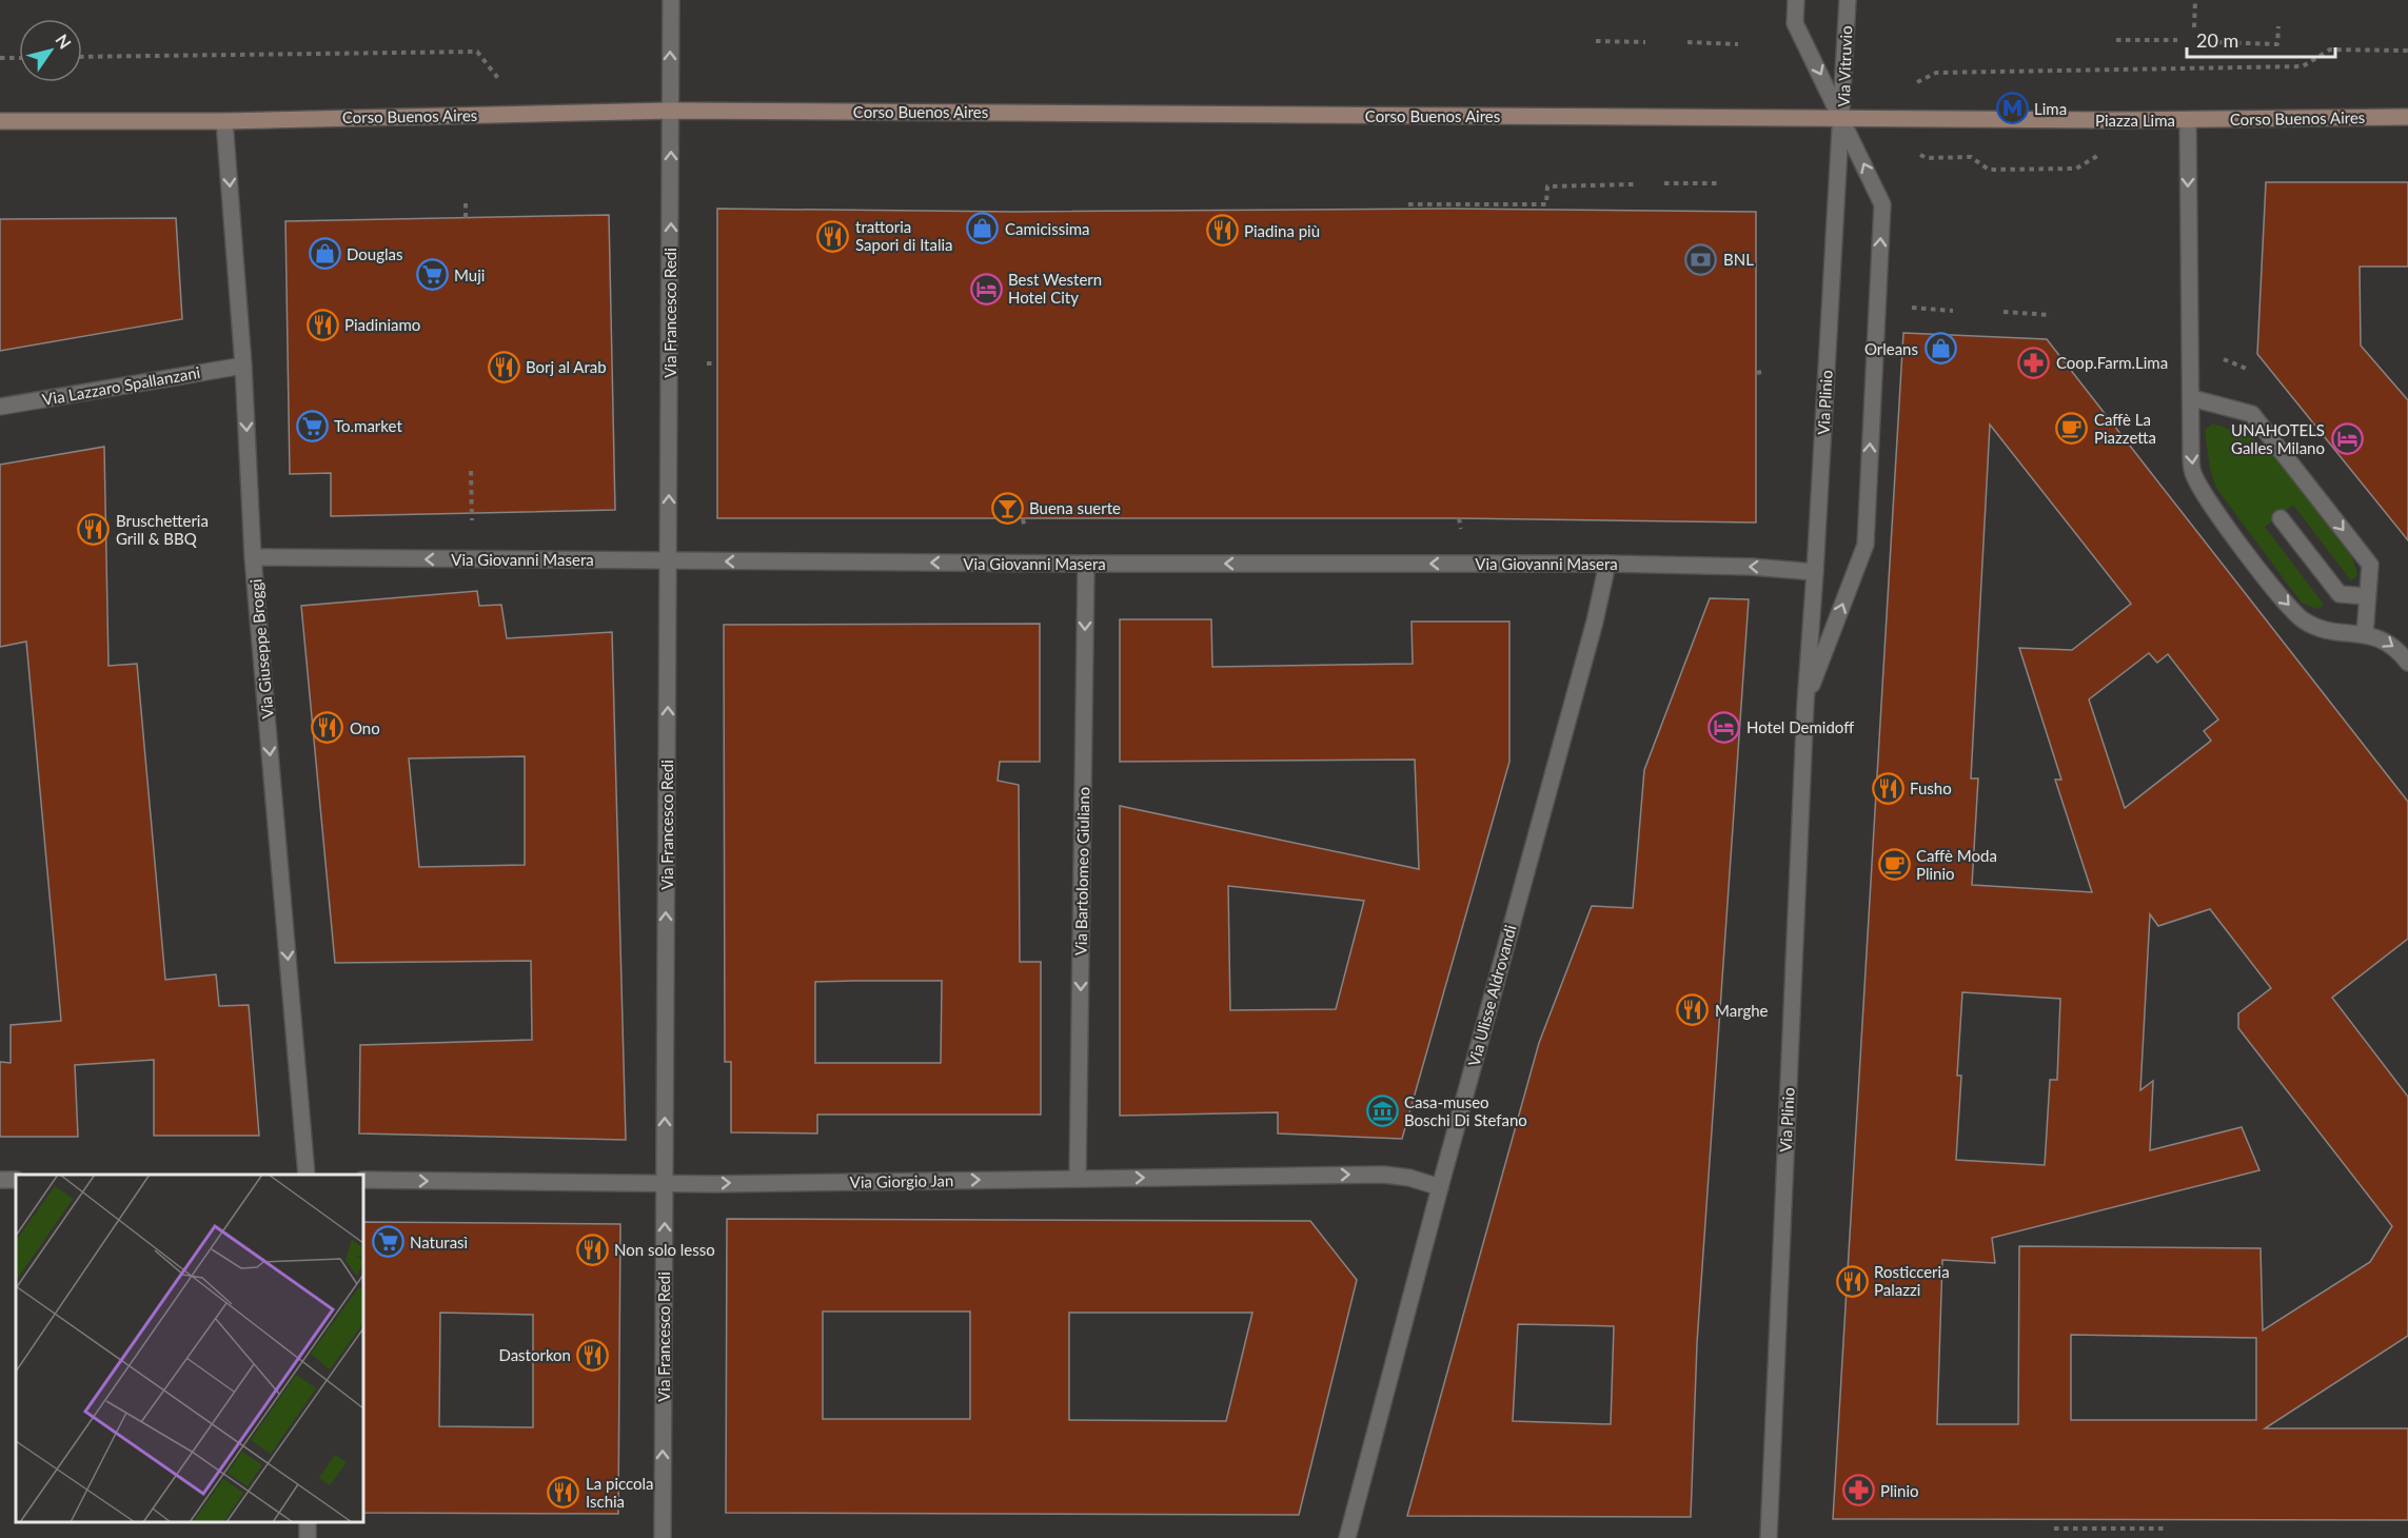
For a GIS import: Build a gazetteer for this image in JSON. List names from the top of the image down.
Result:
{
  "streets": {
    "main road": ["Corso Buenos Aires", "Piazza Lima"],
    "street": [
      "Via Vitruvio",
      "Via Francesco Redi",
      "Via Lazzaro Spallanzani",
      "Via Plinio",
      "Via Giovanni Masera",
      "Via Giuseppe Broggi",
      "Via Bartolomeo Giuliano",
      "Via Ulisse Aldrovandi",
      "Via Giorgio Jan"
    ]
  },
  "crossings": [
    ["Via Vitruvio", "Corso Buenos Aires"],
    ["Via Vitruvio", "Piazza Lima"],
    ["Via Vitruvio", "Via Plinio"],
    ["Corso Buenos Aires", "Piazza Lima"],
    ["Corso Buenos Aires", "Via Francesco Redi"],
    ["Corso Buenos Aires", "Via Plinio"],
    ["Corso Buenos Aires", "Via Giuseppe Broggi"],
    ["Piazza Lima", "Via Plinio"],
    ["Via Francesco Redi", "Via Giovanni Masera"],
    ["Via Francesco Redi", "Via Giorgio Jan"],
    ["Via Lazzaro Spallanzani", "Via Giuseppe Broggi"],
    ["Via Plinio", "Via Giovanni Masera"],
    ["Via Giovanni Masera", "Via Giuseppe Broggi"],
    ["Via Giovanni Masera", "Via Bartolomeo Giuliano"],
    ["Via Giovanni Masera", "Via Ulisse Aldrovandi"],
    ["Via Bartolomeo Giuliano", "Via Giorgio Jan"],
    ["Via Ulisse Aldrovandi", "Via Giorgio Jan"]
  ],
  "one_way": [
    "Piazza Lima",
    "Via Francesco Redi",
    "Via Giovanni Masera",
    "Via Giuseppe Broggi",
    "Via Bartolomeo Giuliano",
    "Via Giorgio Jan"
  ],
  "places": {
    "metro station": ["Lima"],
    "shop": ["Camicissima", "Douglas", "Orleans"],
    "restaurant": [
      "Piadina più",
      "trattoria Sapori di Italia",
      "Piadiniamo",
      "Borj al Arab",
      "Bruschetteria Grill & BBQ",
      "Ono",
      "Fusho",
      "Marghe",
      "Non solo lesso",
      "Rosticceria Palazzi",
      "Dastorkon",
      "La piccola Ischia"
    ],
    "bank": ["BNL"],
    "supermarket": ["Muji", "To.market", "Naturasì"],
    "hotel": ["Best Western Hotel City", "UNAHOTELS Galles Milano", "Hotel Demidoff"],
    "pharmacy": ["Coop.Farm.Lima", "Plinio"],
    "cafe": ["Caffè La Piazzetta", "Caffè Moda Plinio"],
    "bar": ["Buena suerte"],
    "museum": ["Casa-museo Boschi Di Stefano"]
  },
  "scale_bar": "20 m",
  "north": "top right"
}
